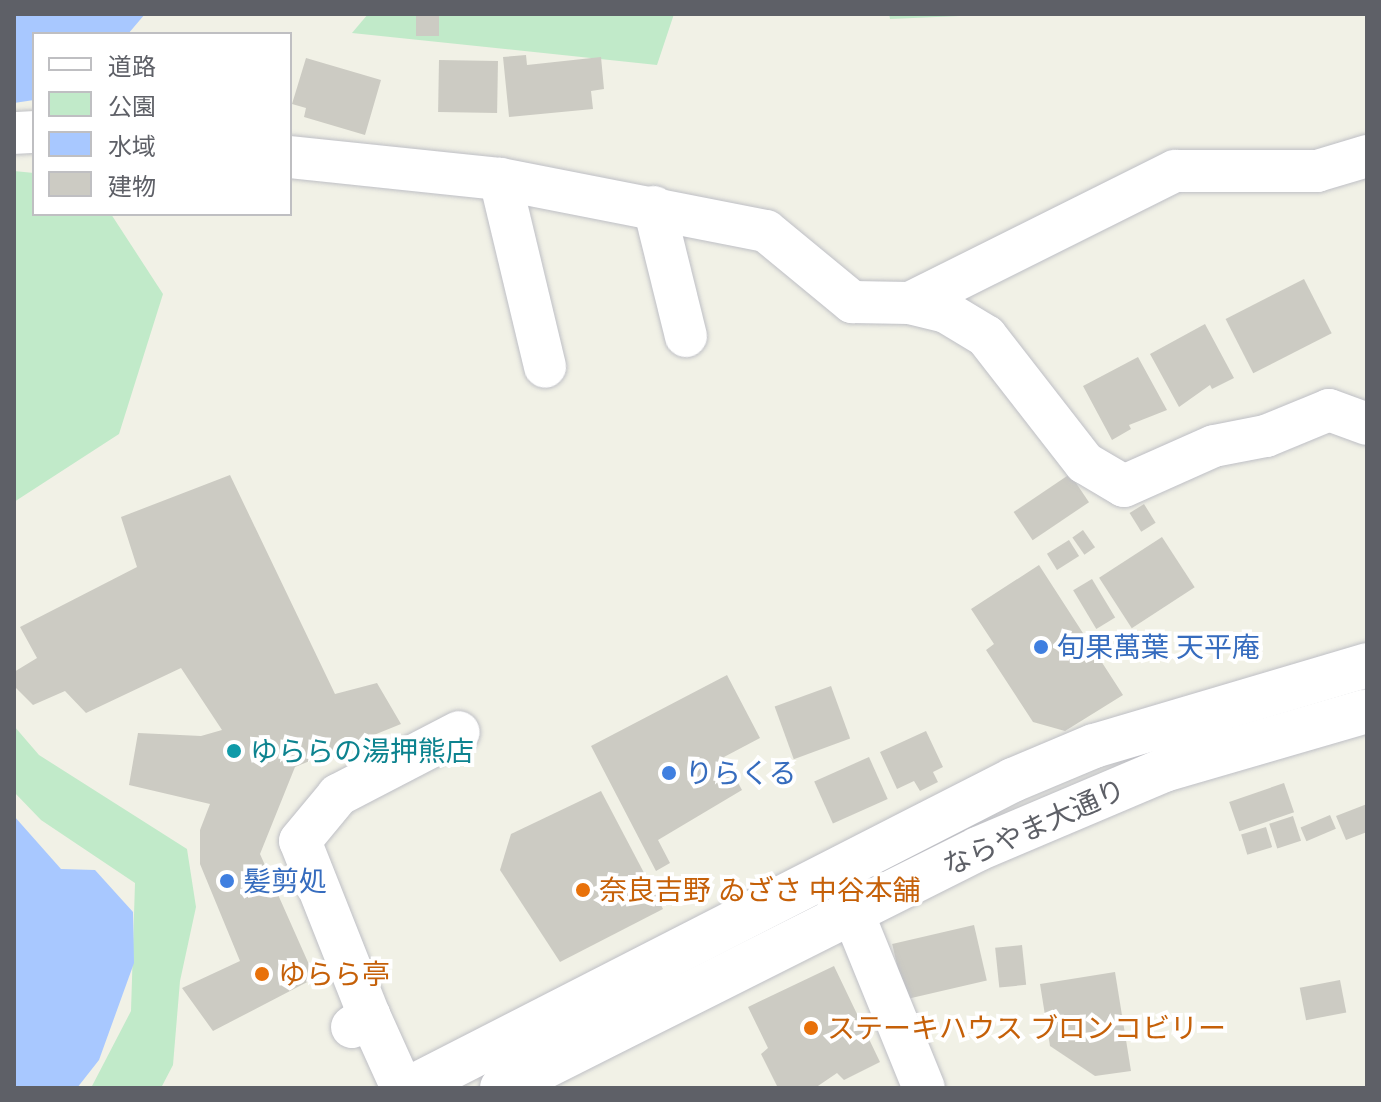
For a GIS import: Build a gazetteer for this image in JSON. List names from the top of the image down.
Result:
{
  "streets": {
    "street": ["ならやま大通り"]
  },
  "places": [
    "旬果萬葉 天平庵",
    "ゆららの湯押熊店",
    "りらくる",
    "髪剪処",
    "奈良吉野 ゐざさ 中谷本舗",
    "ゆらら亭",
    "ステーキハウス ブロンコビリー"
  ],
  "legend": [
    "道路",
    "公園",
    "水域",
    "建物"
  ]
}
